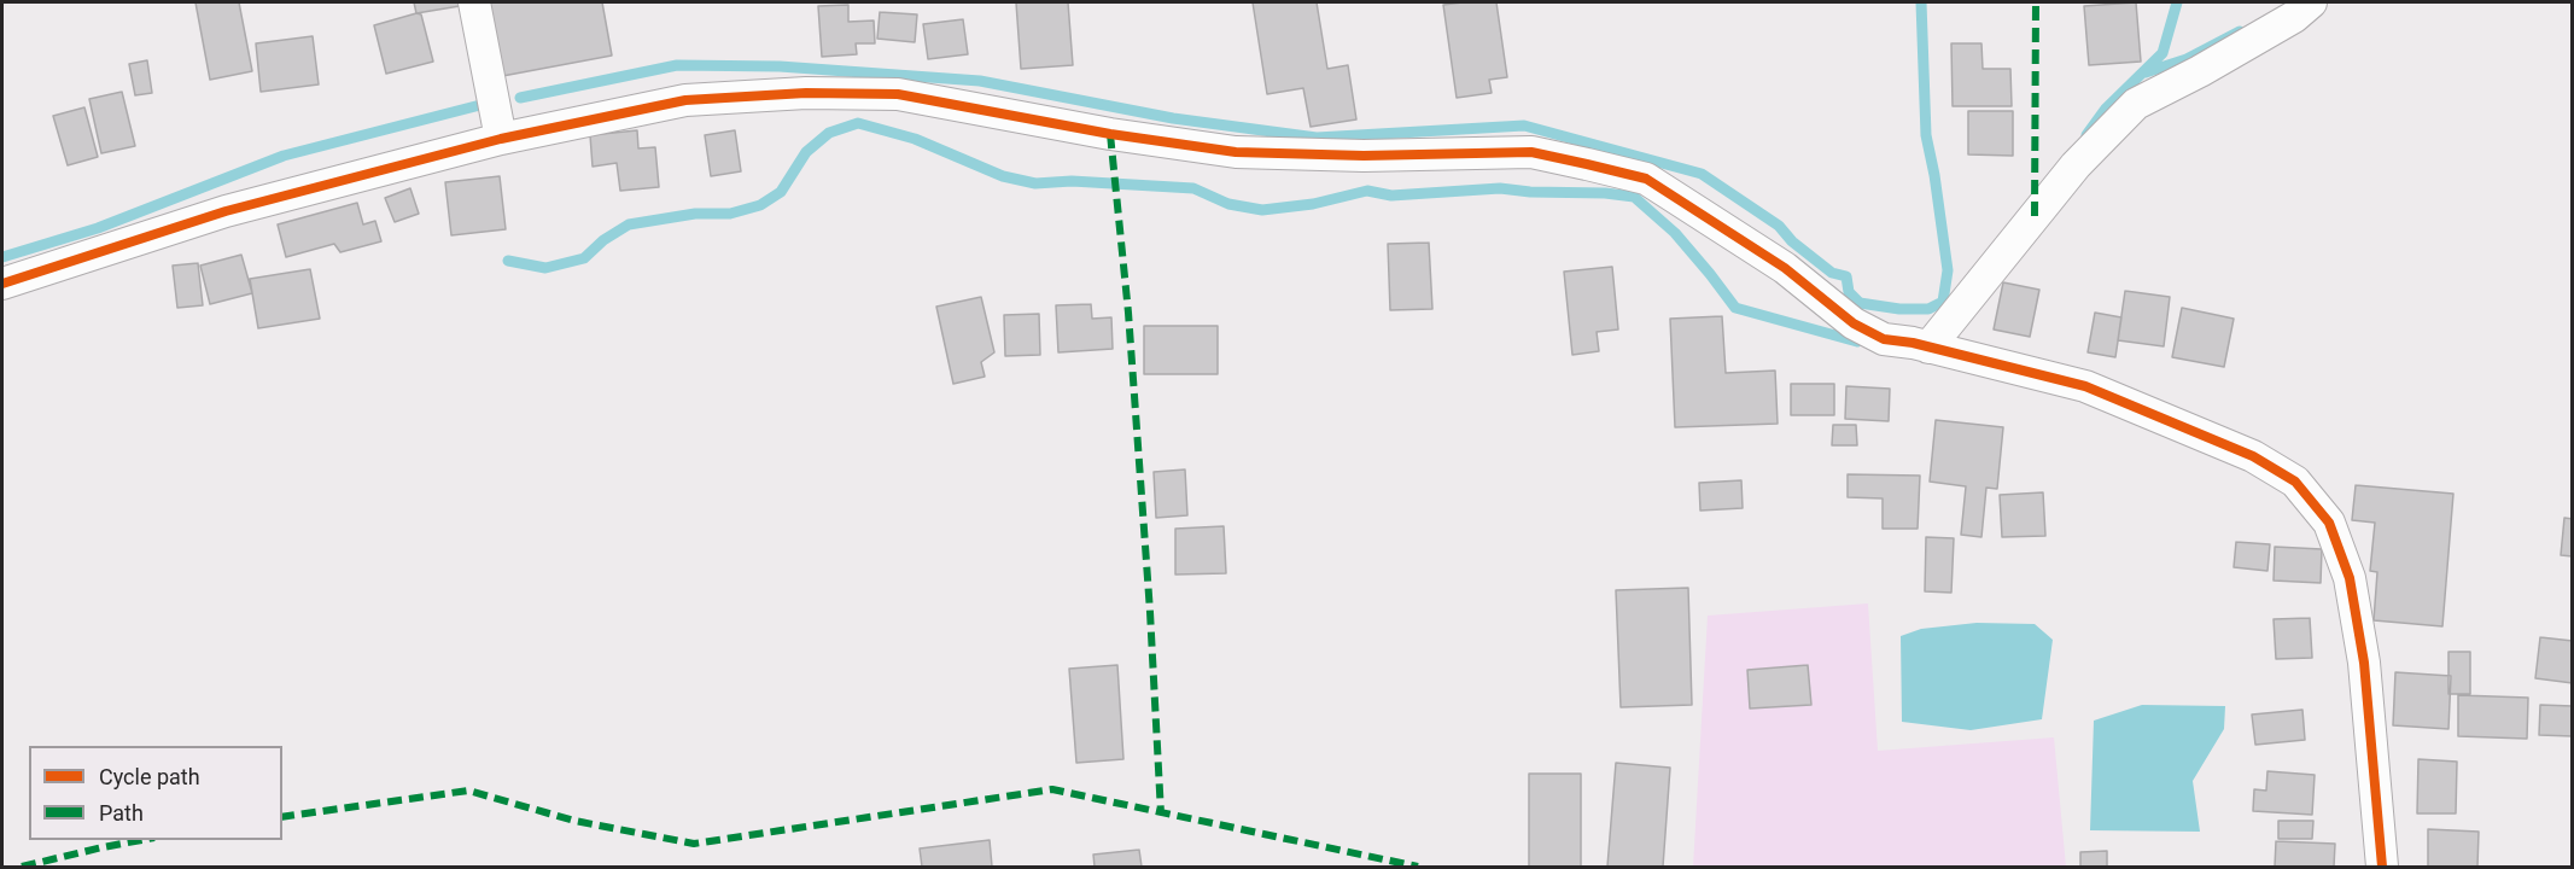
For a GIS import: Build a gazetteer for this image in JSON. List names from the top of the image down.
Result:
{
  "legend": ["Cycle path", "Path"]
}
